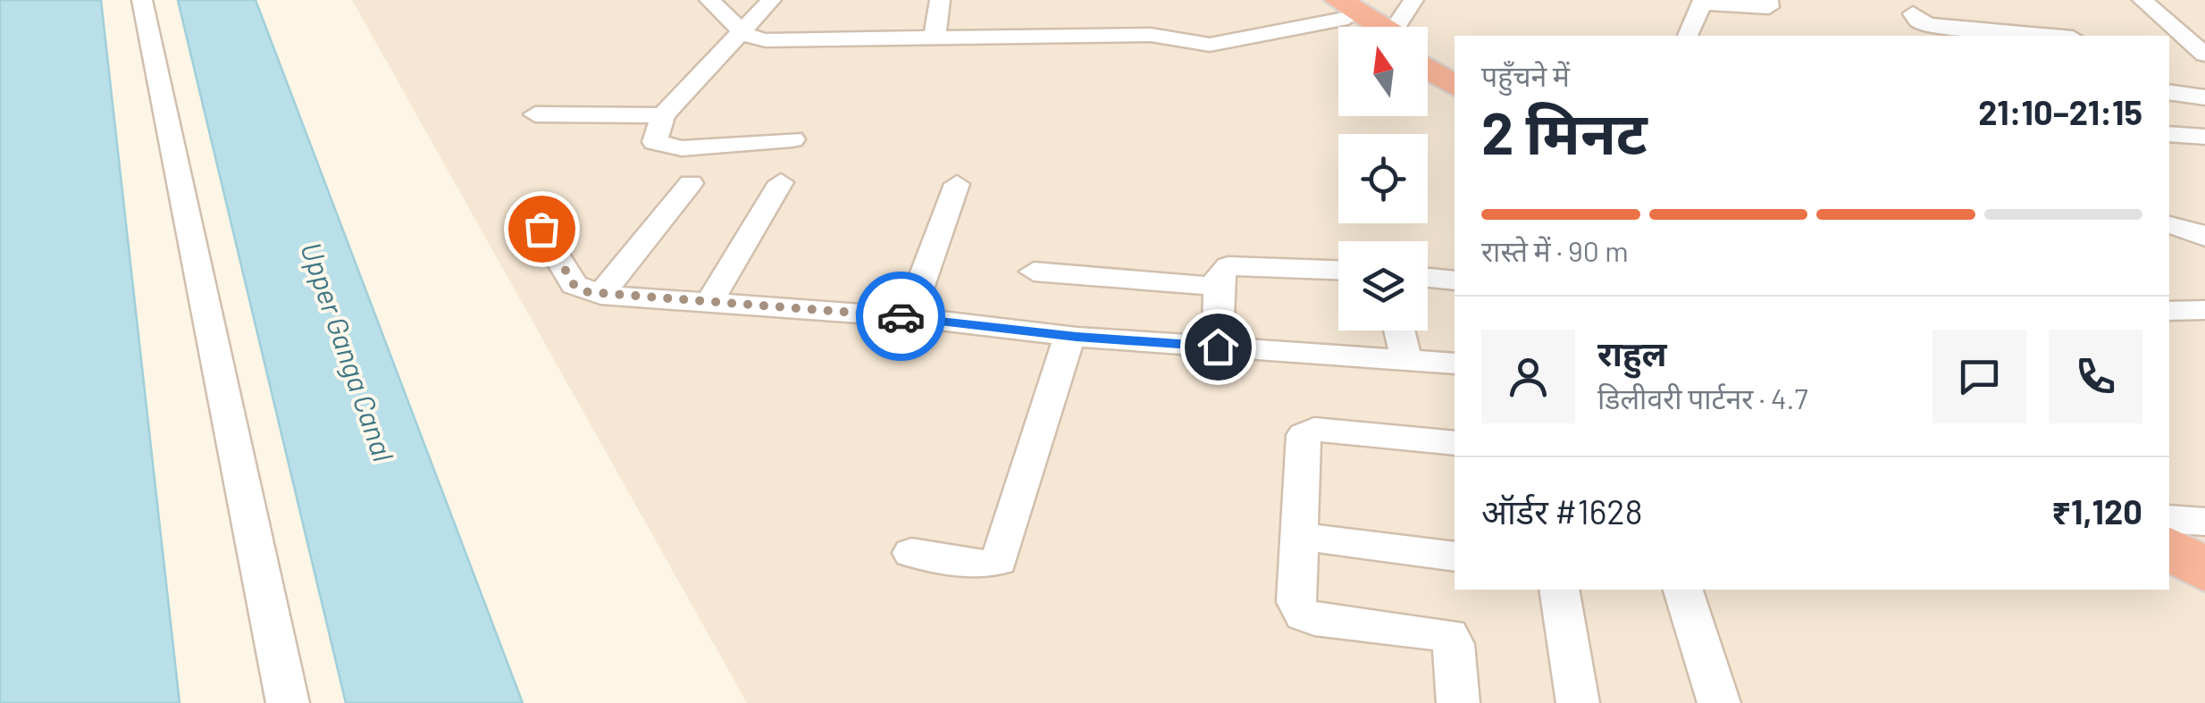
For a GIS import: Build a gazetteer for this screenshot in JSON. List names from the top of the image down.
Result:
{
  "water": ["Upper Ganga Canal"],
  "north": "top",
  "page": {
    "heading": ["2 मिनट", "पहुँचने में", "21:10–21:15"],
    "panel": [
      "राहुल",
      "डिलीवरी पार्टनर · 4.7",
      "ऑर्डर #1628",
      "₹1,120"
    ],
    "bar": "रास्ते में · 90 m"
  }
}
